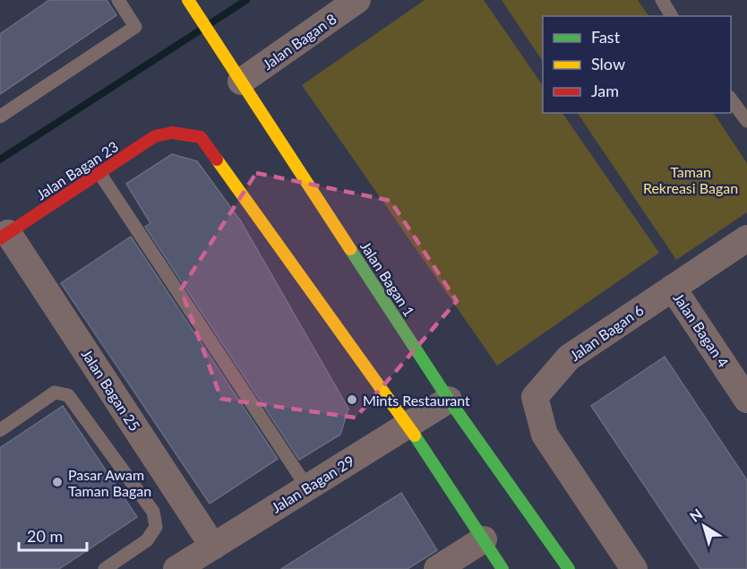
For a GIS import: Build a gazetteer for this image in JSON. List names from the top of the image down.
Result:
{
  "streets": {
    "street": [
      "Jalan Bagan 8",
      "Jalan Bagan 23",
      "Jalan Bagan 1",
      "Jalan Bagan 4",
      "Jalan Bagan 6",
      "Jalan Bagan 25",
      "Jalan Bagan 29"
    ]
  },
  "crossings": [
    ["Jalan Bagan 8", "Jalan Bagan 1"],
    ["Jalan Bagan 23", "Jalan Bagan 25"],
    ["Jalan Bagan 23", "Jalan Bagan 29"],
    ["Jalan Bagan 1", "Jalan Bagan 29"],
    ["Jalan Bagan 4", "Jalan Bagan 6"],
    ["Jalan Bagan 25", "Jalan Bagan 29"]
  ],
  "parks": ["Taman Rekreasi Bagan"],
  "places": ["Mints Restaurant", "Pasar Awam Taman Bagan"],
  "legend": ["Fast", "Slow", "Jam"],
  "scale_bar": "20 m",
  "north": "top left"
}
